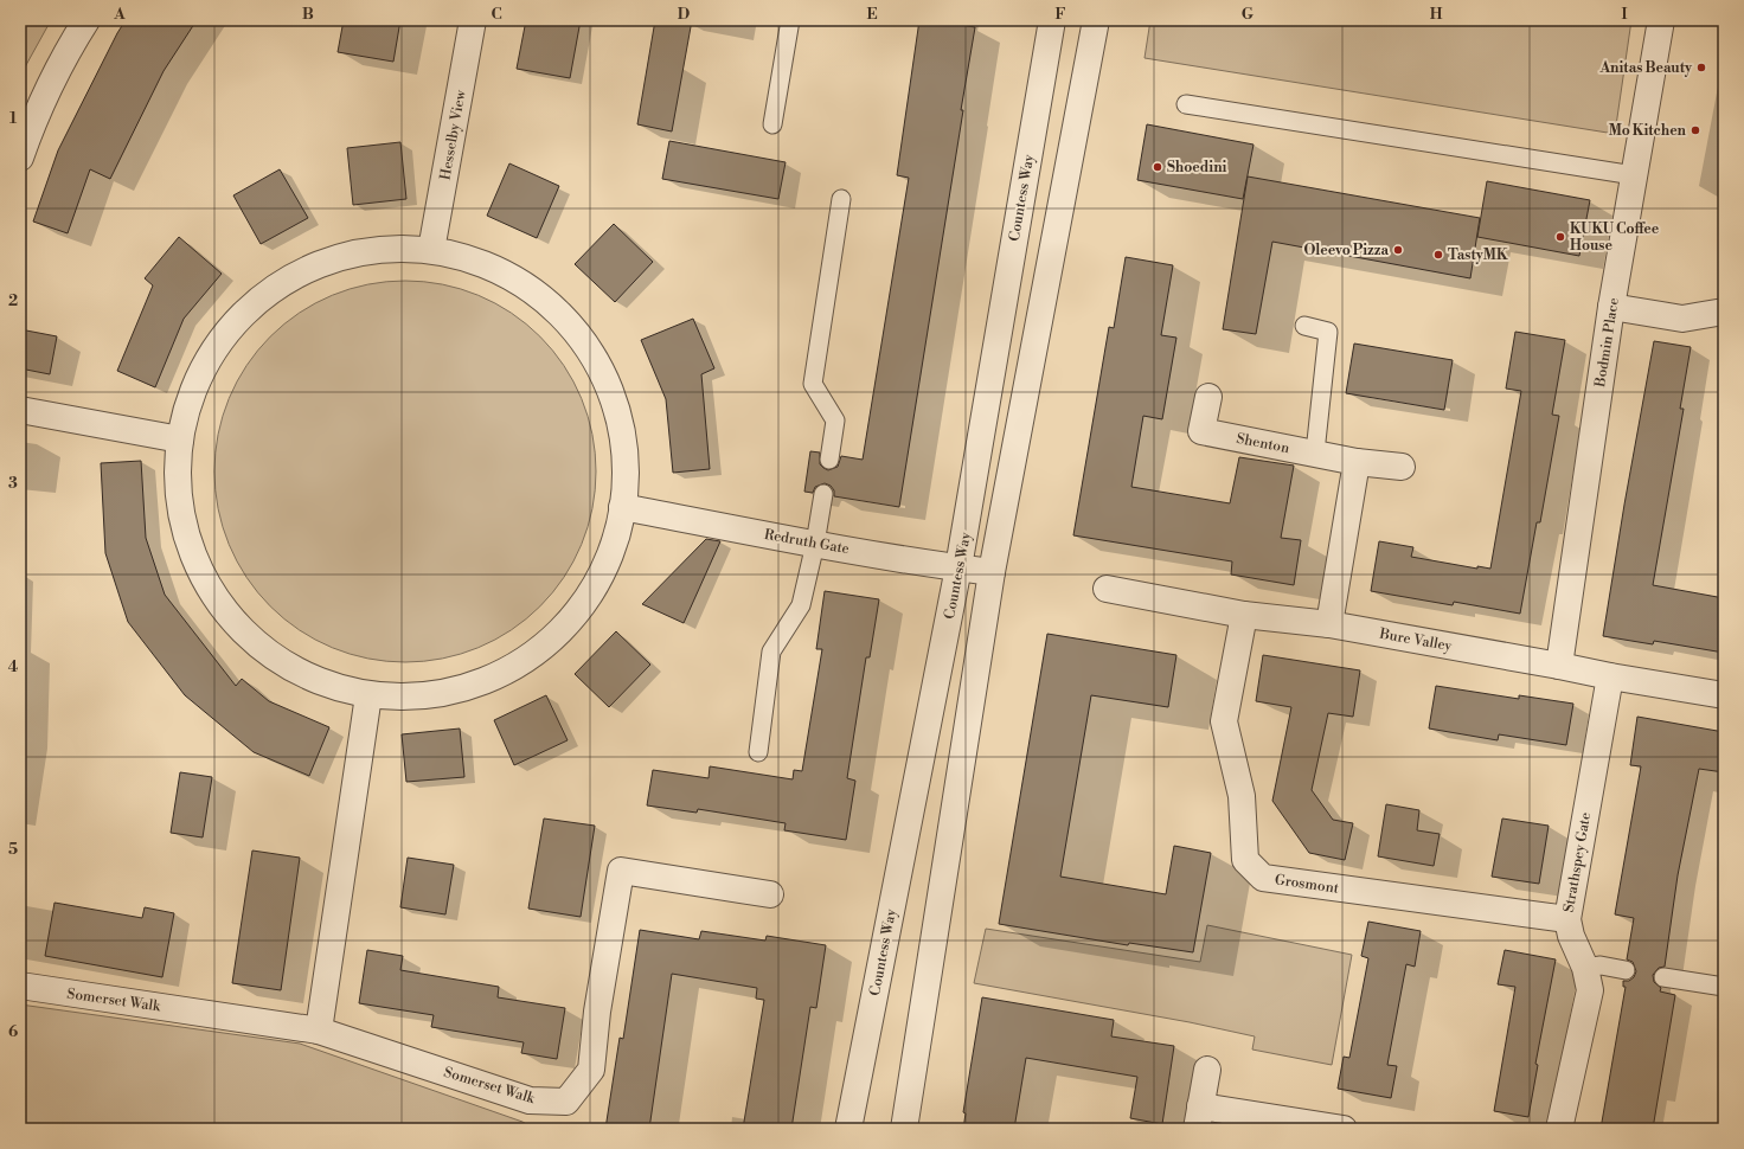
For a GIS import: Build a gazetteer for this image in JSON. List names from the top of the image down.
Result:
{
  "streets": {
    "street": [
      "Hesselby View",
      "Countess Way",
      "Bodmin Place",
      "Shenton",
      "Redruth Gate",
      "Bure Valley",
      "Strathspey Gate",
      "Grosmont",
      "Somerset Walk"
    ]
  },
  "crossings": [
    ["Countess Way", "Redruth Gate"],
    ["Bodmin Place", "Bure Valley"],
    ["Bure Valley", "Strathspey Gate"],
    ["Bure Valley", "Grosmont"],
    ["Strathspey Gate", "Grosmont"]
  ],
  "places": [
    "Anitas Beauty",
    "Mo Kitchen",
    "Shoedini",
    "KUKU Coffee House",
    "Oleevo Pizza",
    "TastyMK"
  ],
  "grid": {
    "columns": [
      "A",
      "B",
      "C",
      "D",
      "E",
      "F",
      "G",
      "H",
      "I"
    ],
    "rows": [
      "1",
      "2",
      "3",
      "4",
      "5",
      "6"
    ]
  }
}
